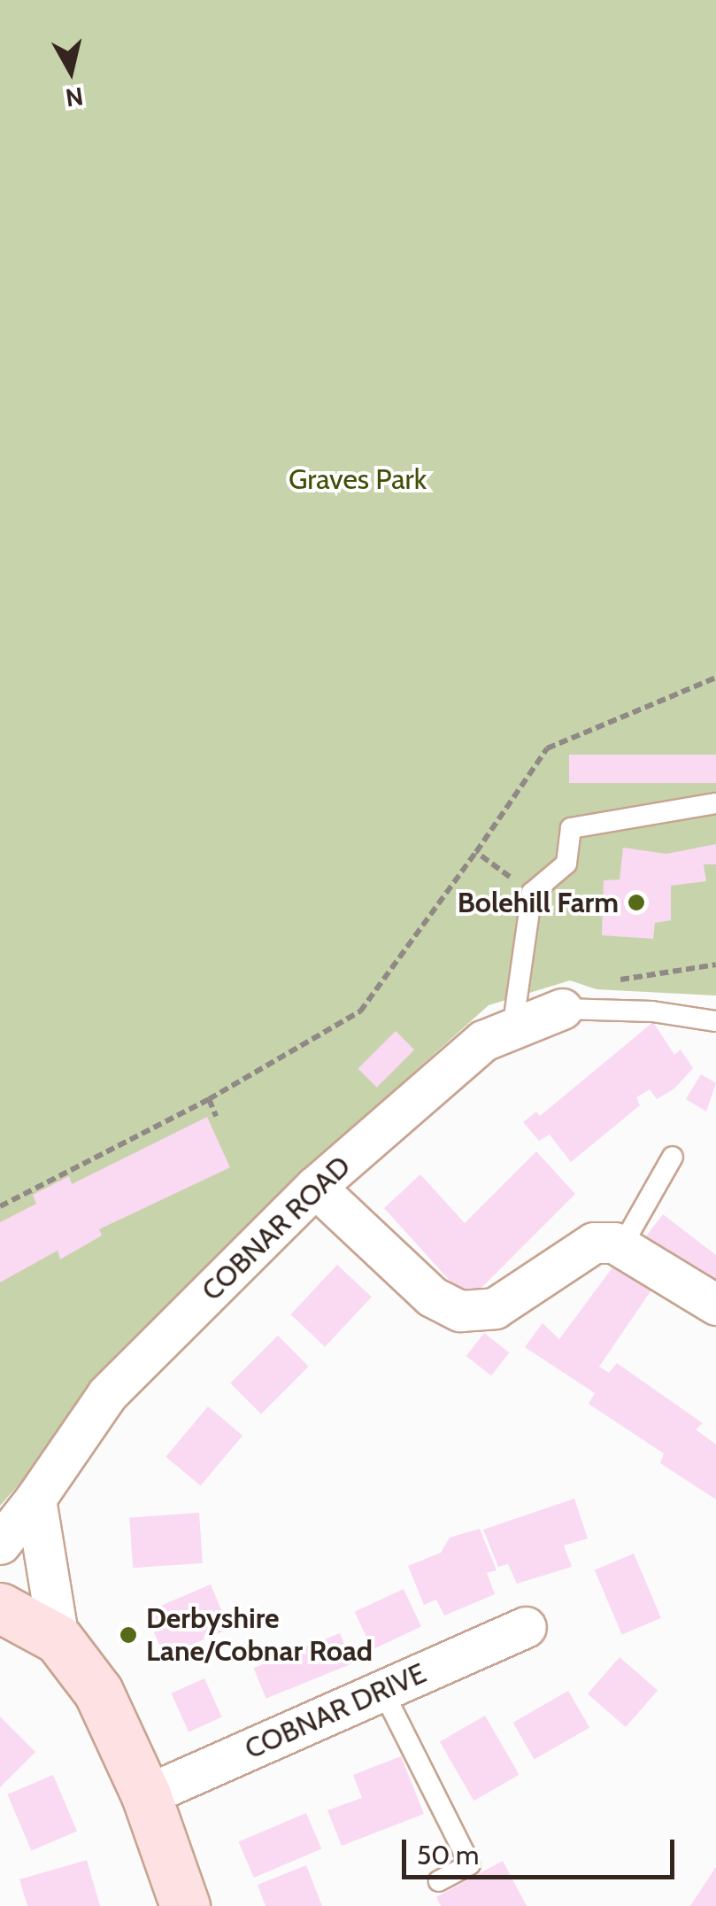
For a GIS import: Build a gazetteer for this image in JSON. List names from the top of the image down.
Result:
{
  "streets": {
    "street": ["COBNAR ROAD", "COBNAR DRIVE"]
  },
  "parks": ["Graves Park"],
  "places": ["Bolehill Farm", "Derbyshire Lane/Cobnar Road"],
  "scale_bar": "50 m",
  "north": "bottom"
}
